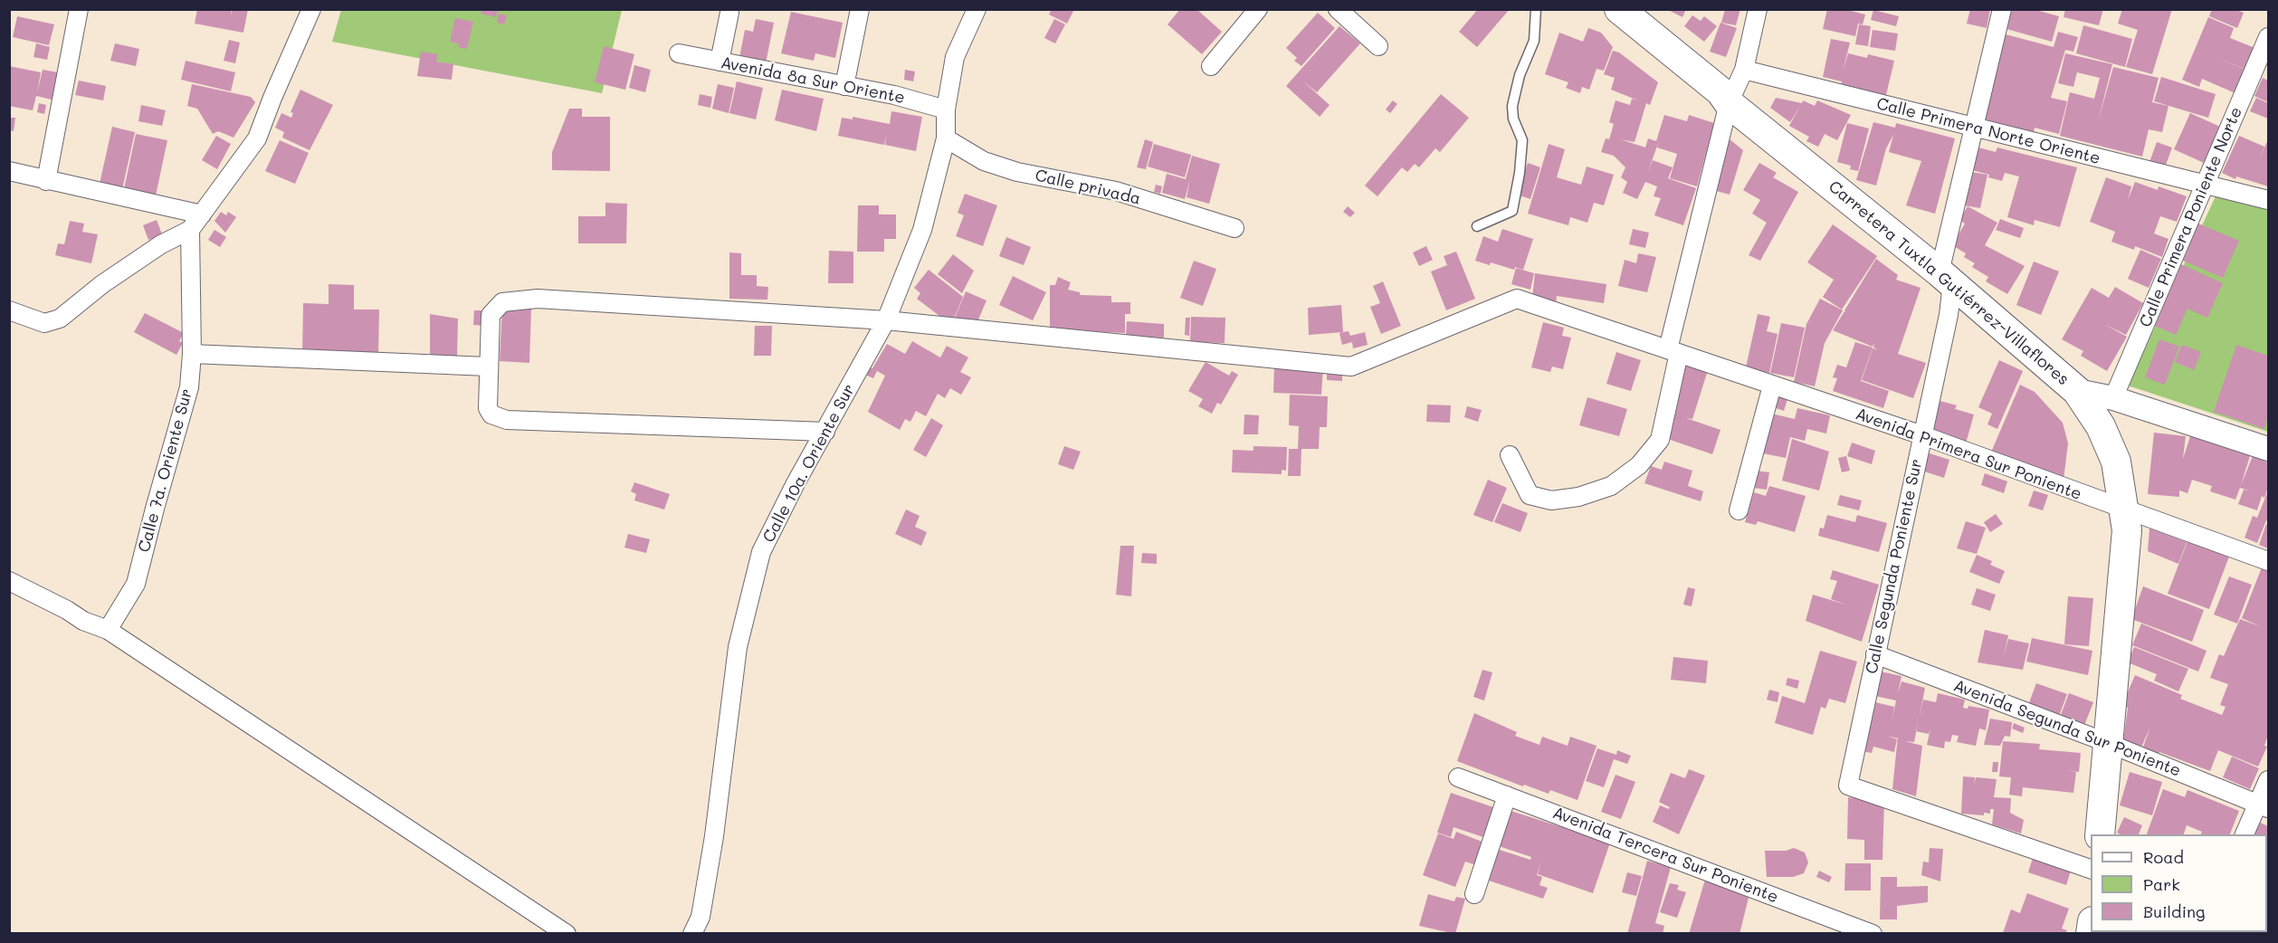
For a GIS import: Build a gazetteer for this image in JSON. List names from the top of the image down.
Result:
{
  "streets": {
    "main road": ["Carretera Tuxtla Gutiérrez-Villaflores"],
    "street": [
      "Avenida 8a Sur Oriente",
      "Calle Primera Norte Oriente",
      "Calle privada",
      "Calle Primera Poniente Norte",
      "Avenida Primera Sur Poniente",
      "Calle 10a. Oriente Sur",
      "Calle 7a. Oriente Sur",
      "Calle Segunda Poniente Sur",
      "Avenida Segunda Sur Poniente",
      "Avenida Tercera Sur Poniente"
    ]
  },
  "crossings": [
    ["Avenida 8a Sur Oriente", "Calle 10a. Oriente Sur"],
    ["Calle Primera Norte Oriente", "Calle Primera Poniente Norte"],
    ["Calle Primera Norte Oriente", "Calle Segunda Poniente Sur"],
    ["Calle privada", "Calle 10a. Oriente Sur"],
    ["Carretera Tuxtla Gutiérrez-Villaflores", "Avenida Primera Sur Poniente"],
    ["Carretera Tuxtla Gutiérrez-Villaflores", "Calle Segunda Poniente Sur"],
    ["Carretera Tuxtla Gutiérrez-Villaflores", "Avenida Segunda Sur Poniente"],
    ["Avenida Primera Sur Poniente", "Calle 10a. Oriente Sur"],
    ["Avenida Primera Sur Poniente", "Calle Segunda Poniente Sur"],
    ["Calle Segunda Poniente Sur", "Avenida Segunda Sur Poniente"]
  ],
  "legend": ["Road", "Park", "Building"]
}
